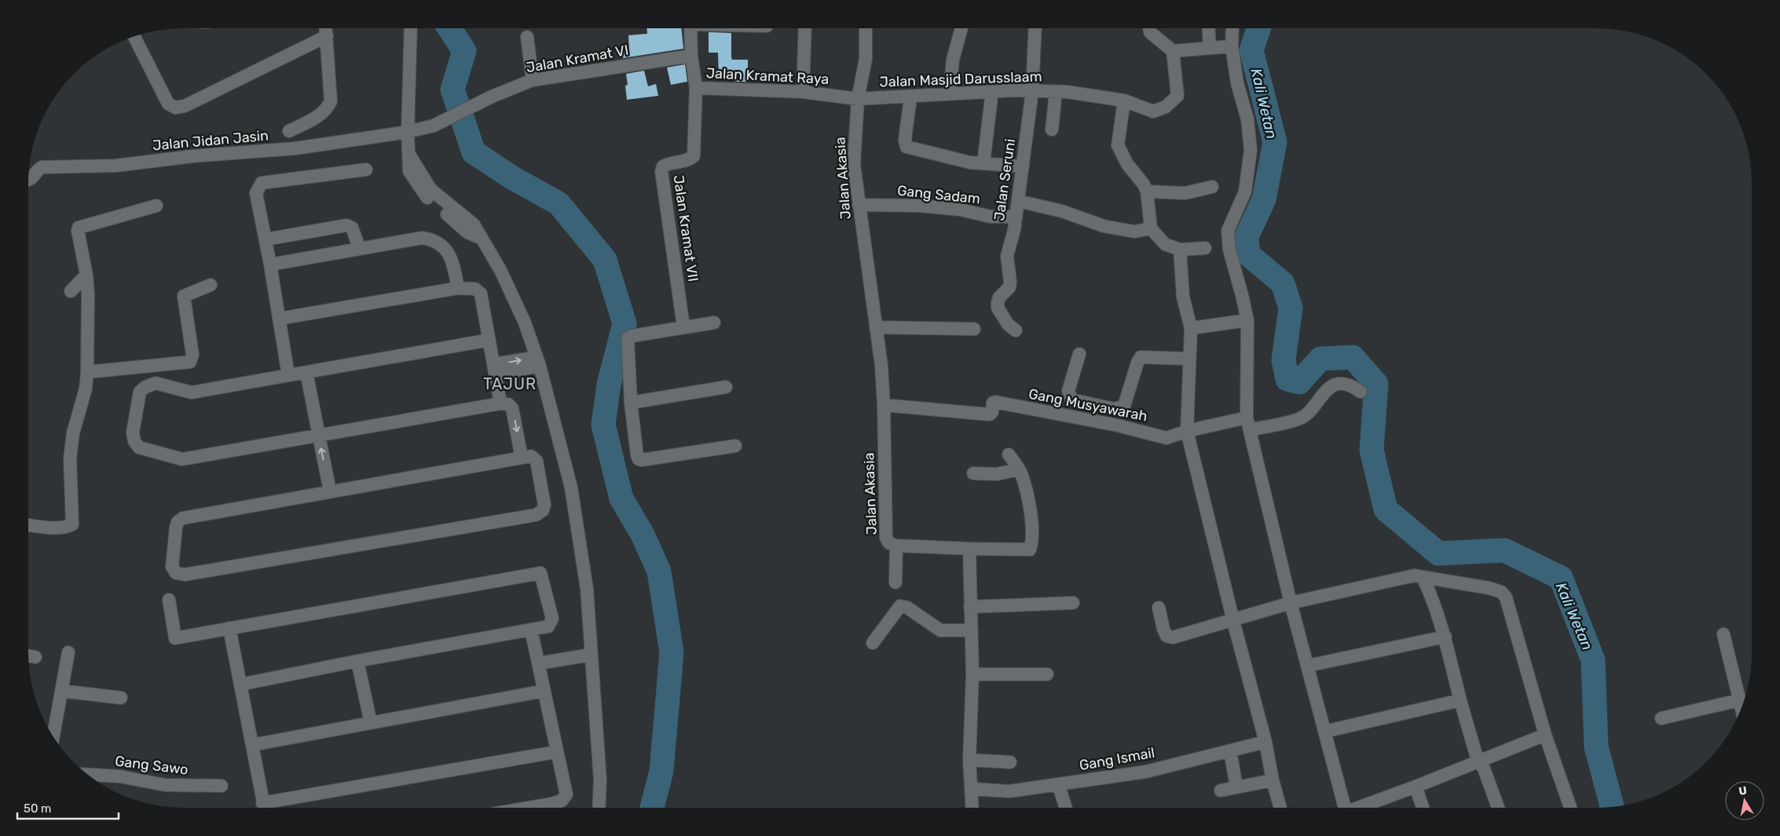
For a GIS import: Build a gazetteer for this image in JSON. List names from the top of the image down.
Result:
{
  "streets": {
    "street": [
      "Jalan Kramat VI",
      "Jalan Kramat Raya",
      "Jalan Masjid Darusslaam",
      "Jalan Jidan Jasin",
      "Jalan Akasia",
      "Jalan Seruni",
      "Gang Sadam",
      "Jalan Kramat VII",
      "Gang Musyawarah",
      "Gang Ismail",
      "Gang Sawo"
    ]
  },
  "crossings": [
    ["Jalan Kramat VI", "Jalan Kramat Raya"],
    ["Jalan Kramat VI", "Jalan Jidan Jasin"],
    ["Jalan Kramat Raya", "Jalan Masjid Darusslaam"],
    ["Jalan Kramat Raya", "Jalan Akasia"],
    ["Jalan Kramat Raya", "Jalan Kramat VII"],
    ["Jalan Masjid Darusslaam", "Jalan Akasia"],
    ["Jalan Masjid Darusslaam", "Jalan Seruni"],
    ["Jalan Akasia", "Gang Sadam"],
    ["Jalan Akasia", "Gang Musyawarah"],
    ["Jalan Seruni", "Gang Sadam"]
  ],
  "districts": ["TAJUR"],
  "water": ["Kali Wetan"],
  "scale_bar": "50 m",
  "north": "top"
}
